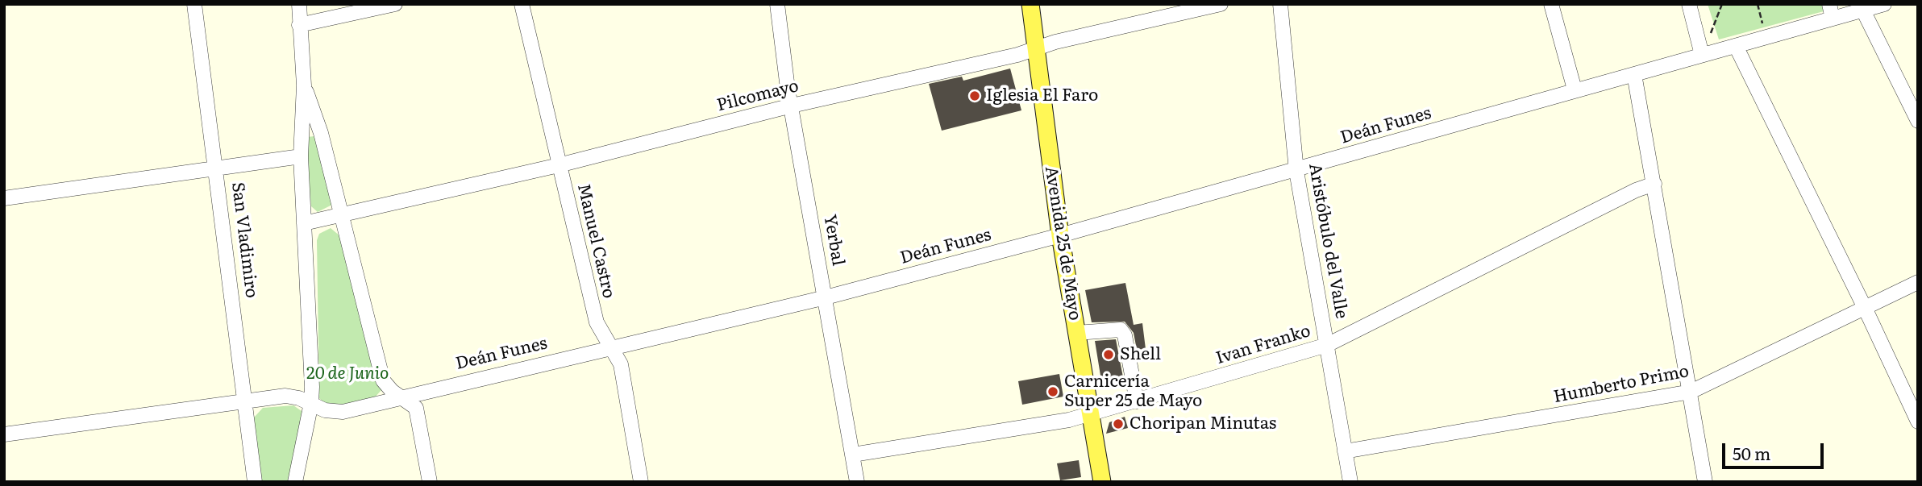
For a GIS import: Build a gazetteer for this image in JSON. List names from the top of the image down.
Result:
{
  "streets": {
    "main road": ["Avenida 25 de Mayo"],
    "street": [
      "Pilcomayo",
      "Deán Funes",
      "San Vladimiro",
      "Yerbal",
      "Manuel Castro",
      "Aristóbulo del Valle",
      "Ivan Franko",
      "Humberto Primo"
    ]
  },
  "crossings": [
    ["Pilcomayo", "Yerbal"],
    ["Pilcomayo", "Manuel Castro"],
    ["Pilcomayo", "Avenida 25 de Mayo"],
    ["Deán Funes", "San Vladimiro"],
    ["Deán Funes", "Yerbal"],
    ["Deán Funes", "Manuel Castro"],
    ["Deán Funes", "Aristóbulo del Valle"],
    ["Deán Funes", "Avenida 25 de Mayo"],
    ["Yerbal", "Ivan Franko"],
    ["Aristóbulo del Valle", "Ivan Franko"],
    ["Aristóbulo del Valle", "Humberto Primo"],
    ["Avenida 25 de Mayo", "Ivan Franko"]
  ],
  "parks": ["20 de Junio"],
  "places": [
    "Iglesia El Faro",
    "Shell",
    "Carnicería Super 25 de Mayo",
    "Choripan Minutas"
  ],
  "scale_bar": "50 m"
}
